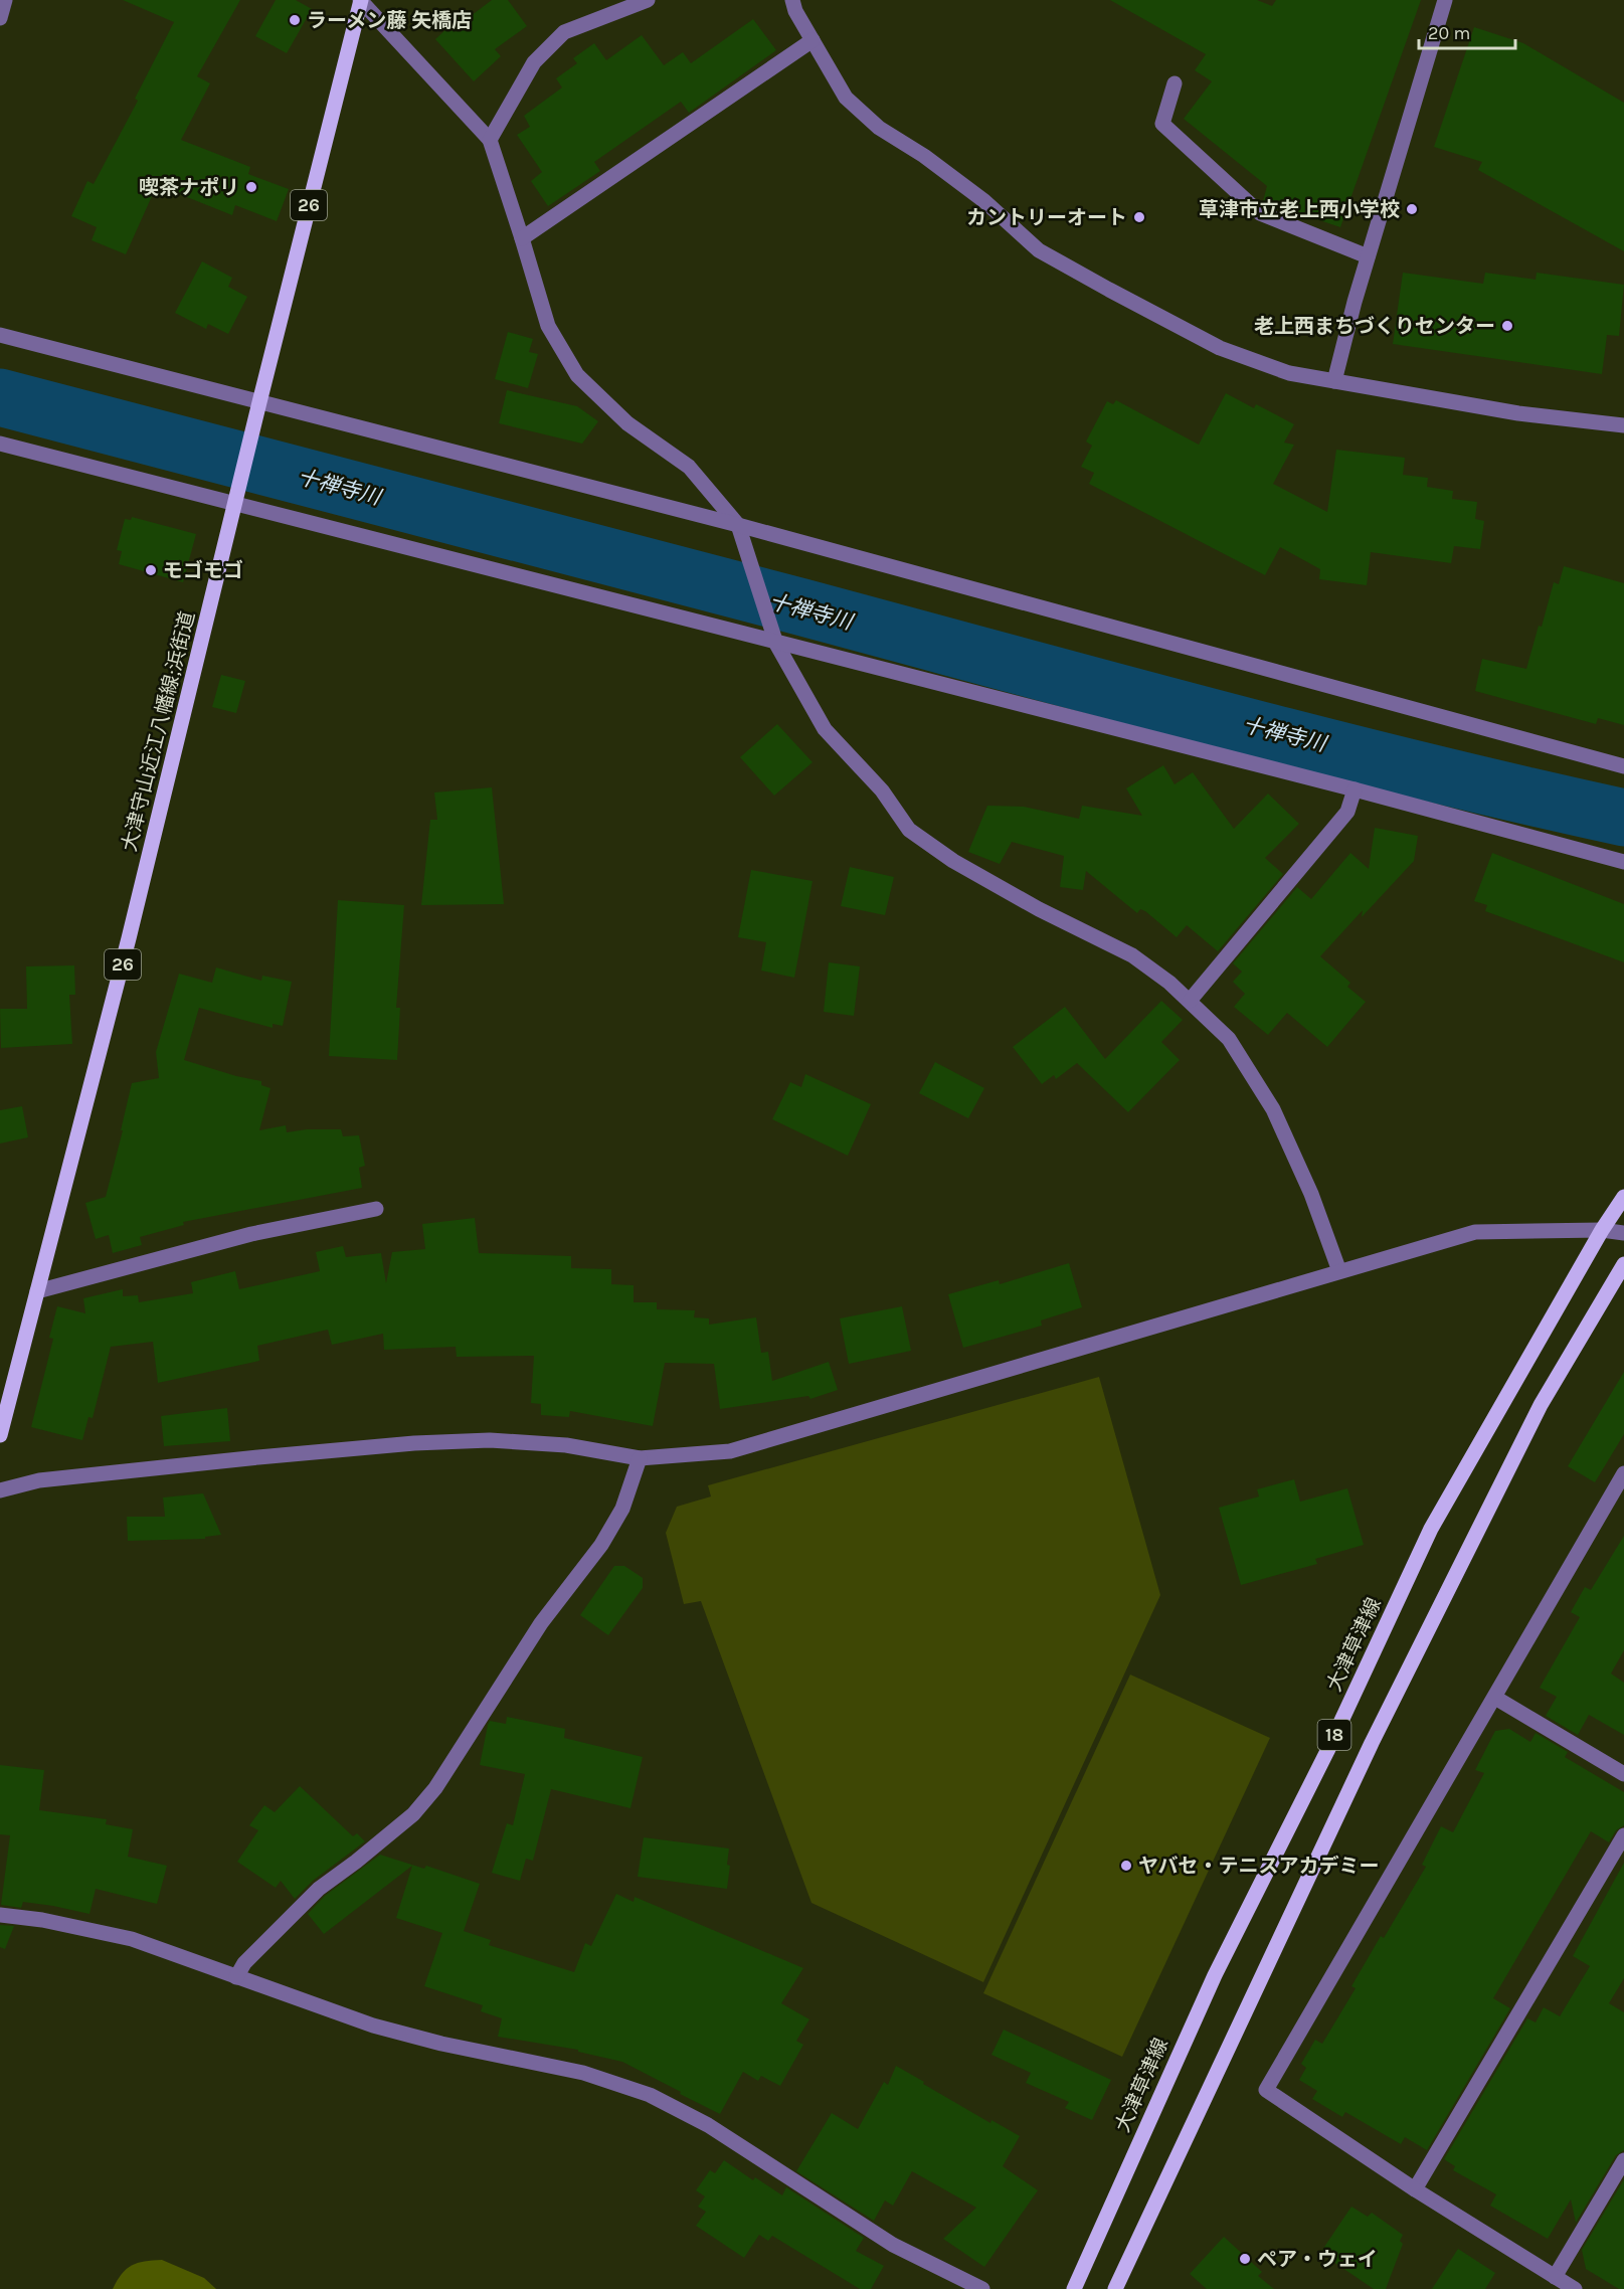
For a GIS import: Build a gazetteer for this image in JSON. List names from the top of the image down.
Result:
{
  "streets": {
    "main road": [
      "26",
      "大津守山近江八幡線;浜街道",
      "大津草津線",
      "18"
    ]
  },
  "water": ["十禅寺川"],
  "places": [
    "ラーメン藤 矢橋店",
    "喫茶ナポリ",
    "草津市立老上西小学校",
    "カントリーオート",
    "老上西まちづくりセンター",
    "モゴモゴ",
    "ヤバセ・テニスアカデミー",
    "ペア・ウェイ"
  ],
  "scale_bar": "20 m"
}
